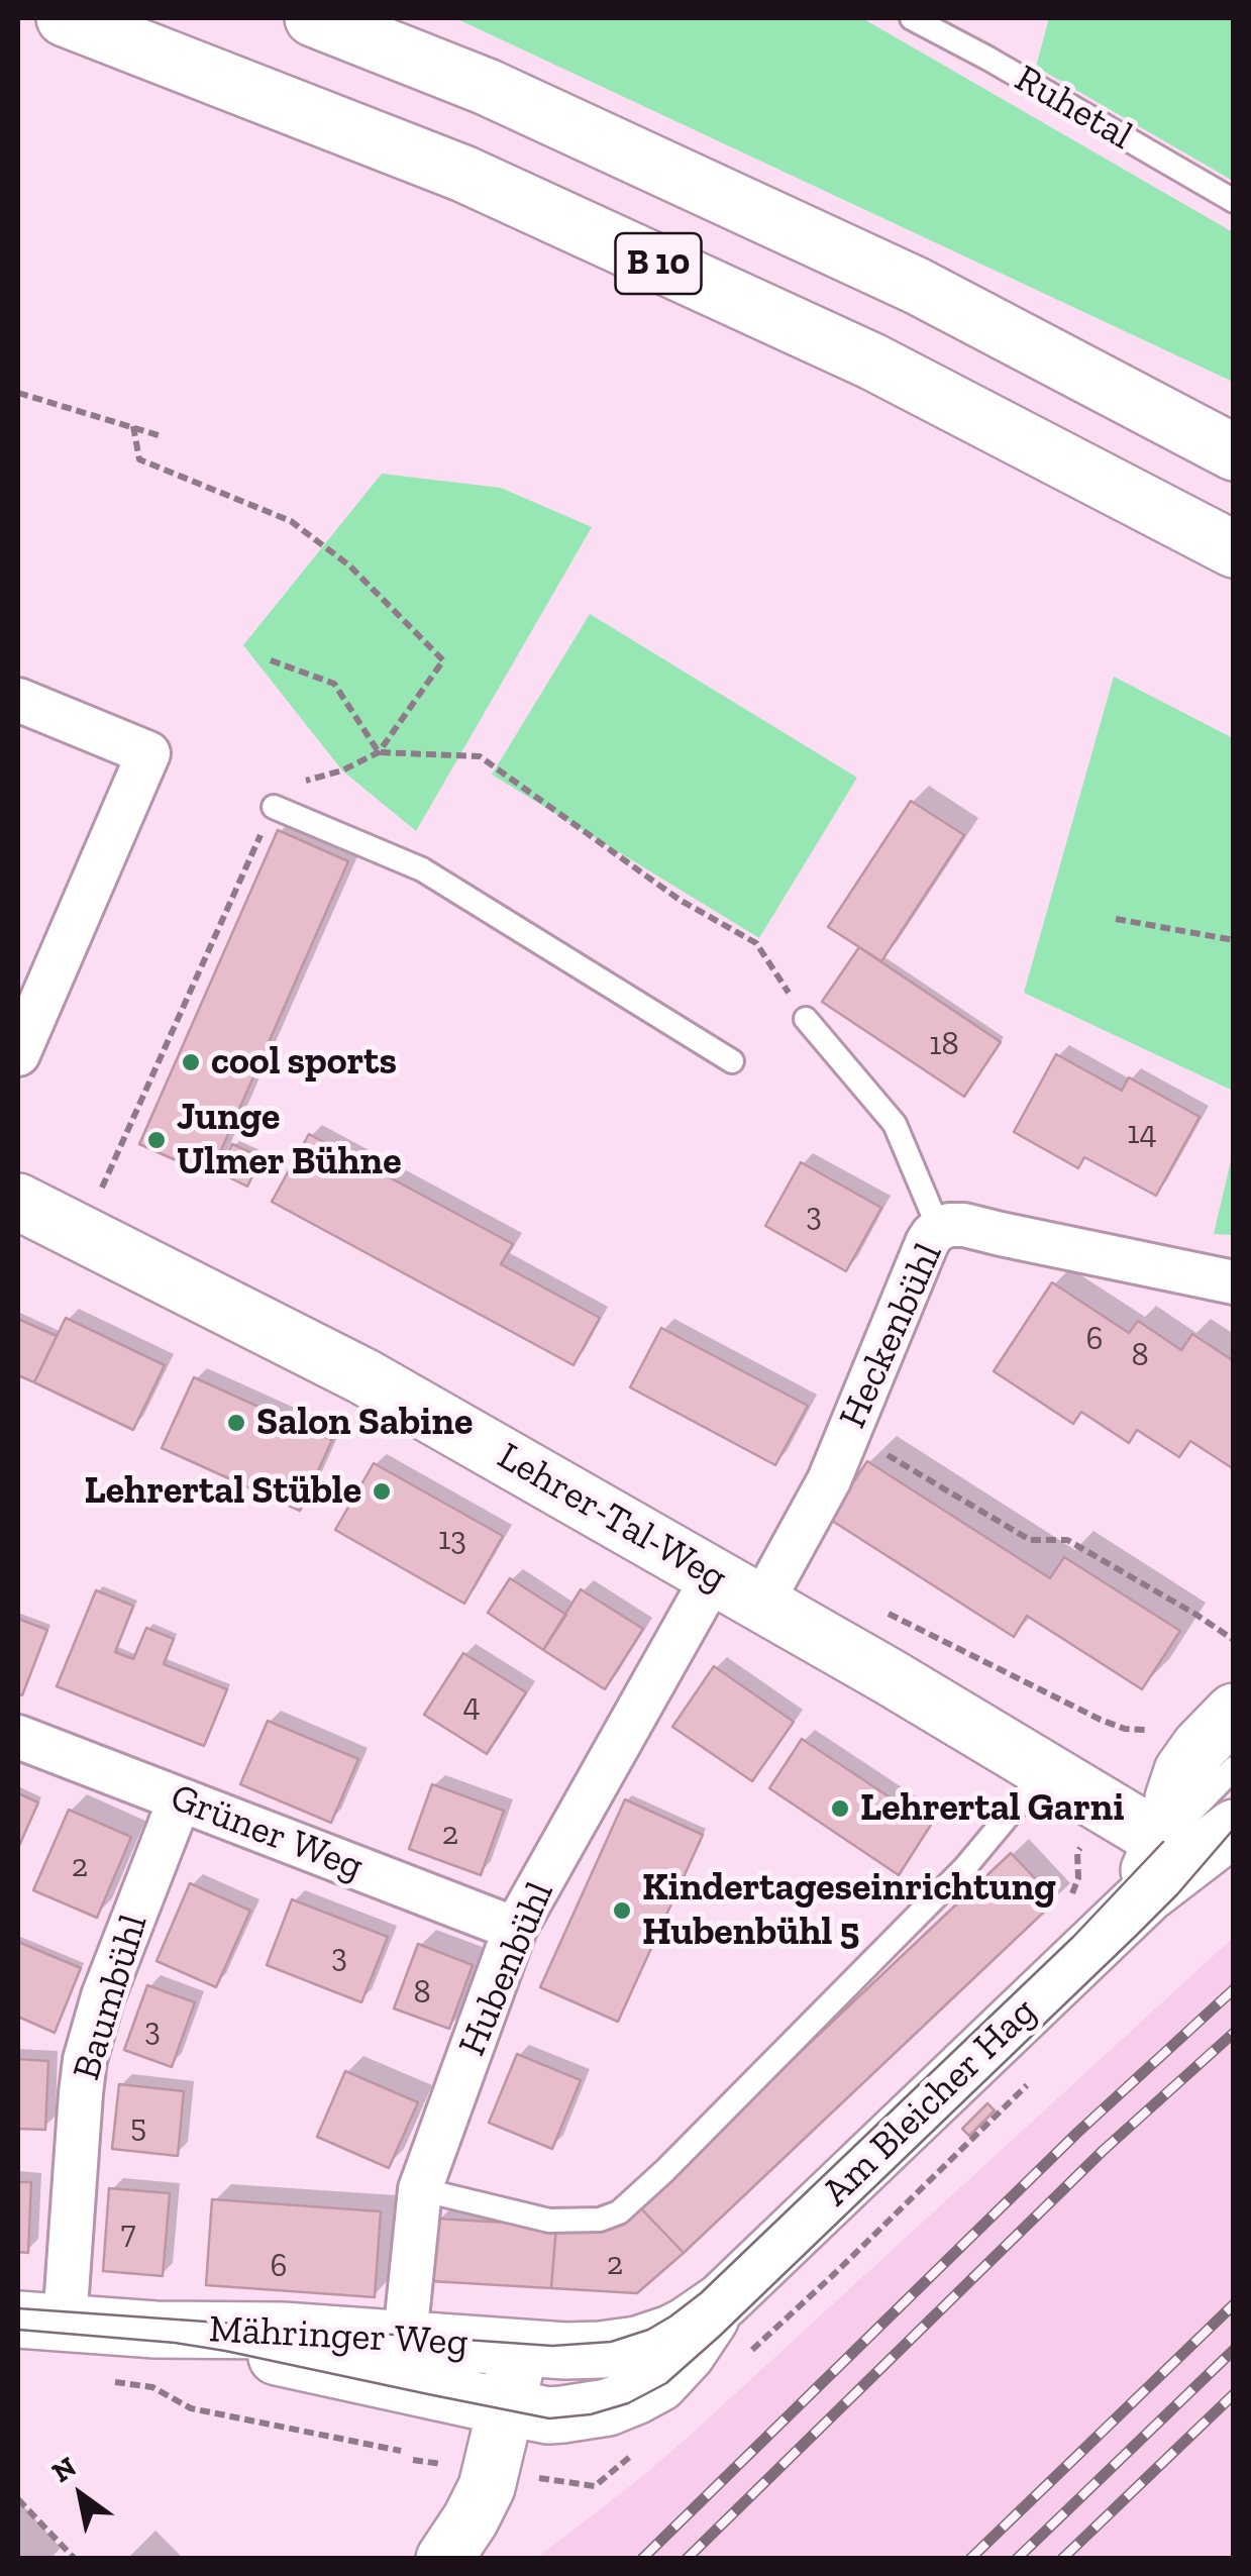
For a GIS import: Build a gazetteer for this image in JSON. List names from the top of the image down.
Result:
{
  "streets": {
    "main road": [
      "B 10",
      "Lehrer-Tal-Weg",
      "Am Bleicher Hag",
      "Mähringer Weg"
    ],
    "street": [
      "Heckenbühl",
      "Grüner Weg",
      "Hubenbühl",
      "Baumbühl"
    ],
    "lane": ["Ruhetal"]
  },
  "crossings": [
    ["Heckenbühl", "Lehrer-Tal-Weg"],
    ["Lehrer-Tal-Weg", "Hubenbühl"],
    ["Lehrer-Tal-Weg", "Am Bleicher Hag"],
    ["Grüner Weg", "Hubenbühl"],
    ["Grüner Weg", "Baumbühl"],
    ["Hubenbühl", "Mähringer Weg"],
    ["Baumbühl", "Mähringer Weg"],
    ["Am Bleicher Hag", "Mähringer Weg"]
  ],
  "places": [
    "cool sports",
    "Junge Ulmer Bühne",
    "Salon Sabine",
    "Lehrertal Stüble",
    "Lehrertal Garni",
    "Kindertageseinrichtung Hubenbühl 5"
  ],
  "house_numbers": [
    "18",
    "14",
    "3",
    "6",
    "8",
    "13",
    "4",
    "2",
    "2",
    "3",
    "8",
    "3",
    "5",
    "7",
    "2",
    "6"
  ],
  "north": "top left"
}
